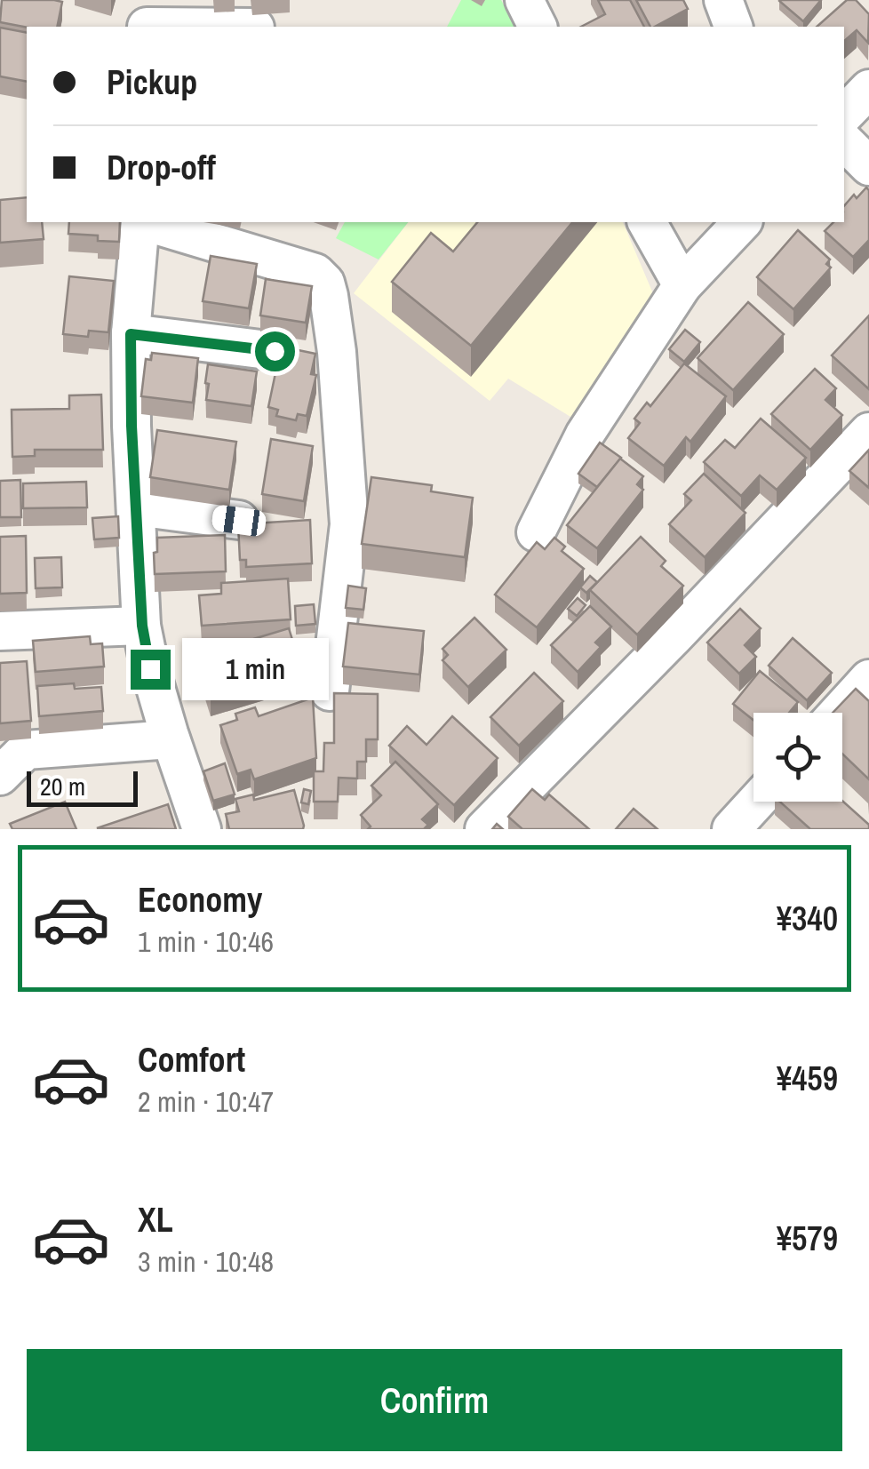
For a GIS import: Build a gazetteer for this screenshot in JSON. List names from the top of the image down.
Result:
{
  "scale_bar": "20 m",
  "page": {
    "banner": ["Pickup", "Drop-off"],
    "bubble": "1 min",
    "scale": "20 m",
    "list": [
      {
        "name": "Economy",
        "note": "1 min · 10:46",
        "value": "¥340"
      },
      {
        "name": "Comfort",
        "note": "2 min · 10:47",
        "value": "¥459"
      },
      {
        "name": "XL",
        "note": "3 min · 10:48",
        "value": "¥579"
      }
    ],
    "buttons": "Confirm"
  }
}
